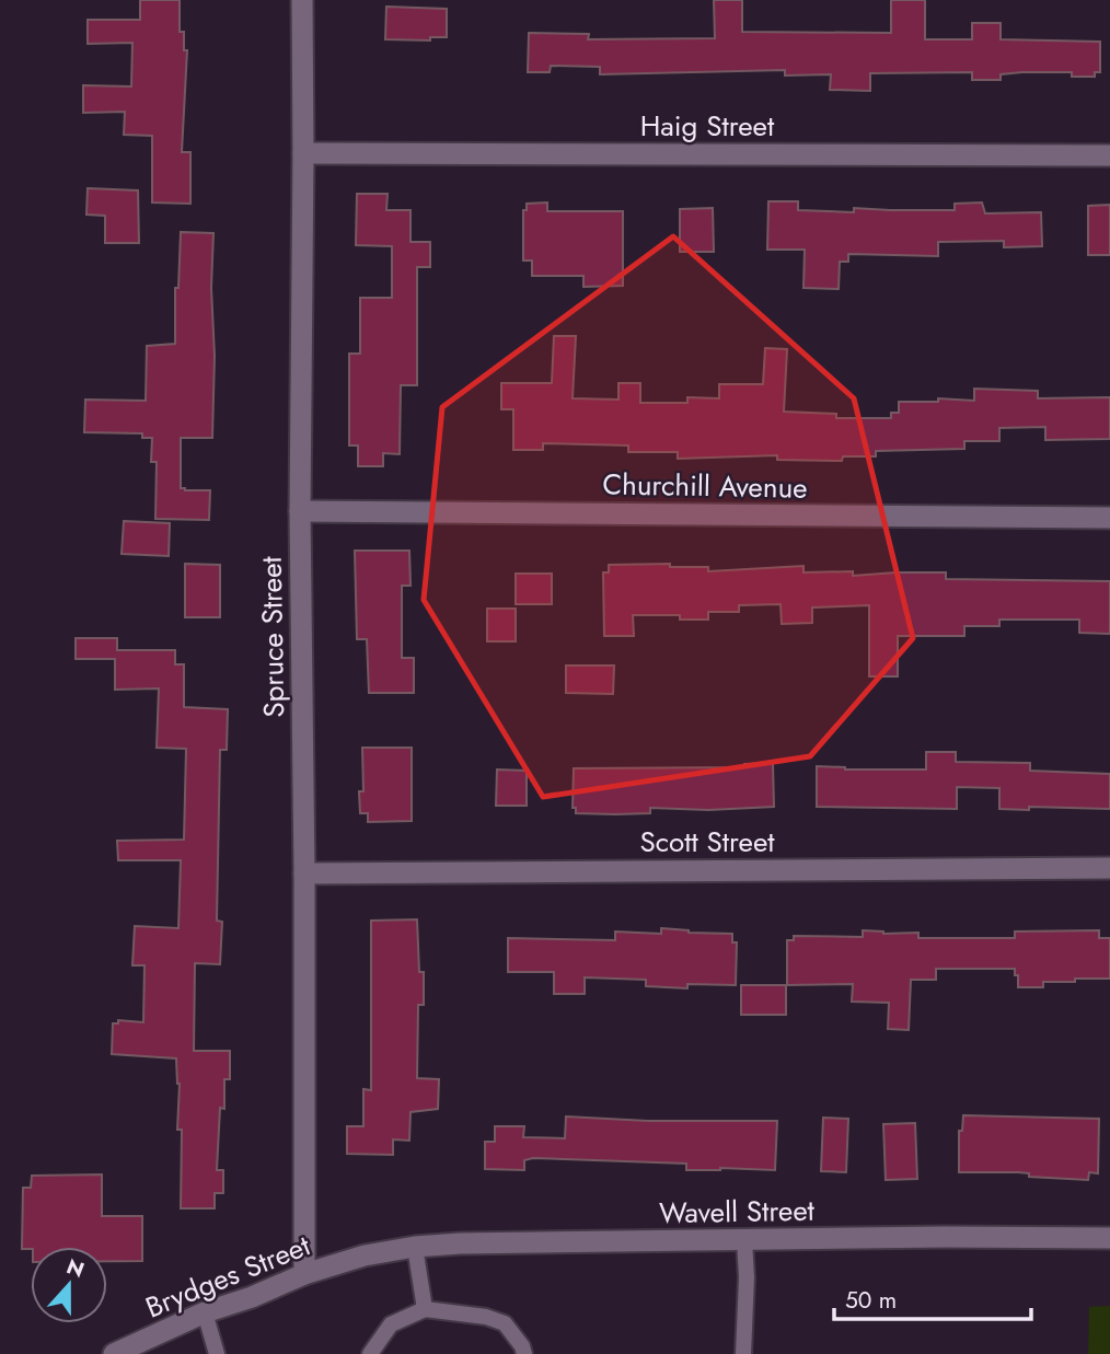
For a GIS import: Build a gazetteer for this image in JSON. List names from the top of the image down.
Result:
{
  "streets": {
    "street": [
      "Haig Street",
      "Churchill Avenue",
      "Spruce Street",
      "Scott Street",
      "Wavell Street",
      "Brydges Street"
    ]
  },
  "crossings": [
    ["Haig Street", "Spruce Street"],
    ["Churchill Avenue", "Spruce Street"],
    ["Spruce Street", "Scott Street"],
    ["Spruce Street", "Brydges Street"],
    ["Wavell Street", "Brydges Street"]
  ],
  "scale_bar": "50 m",
  "north": "top"
}
